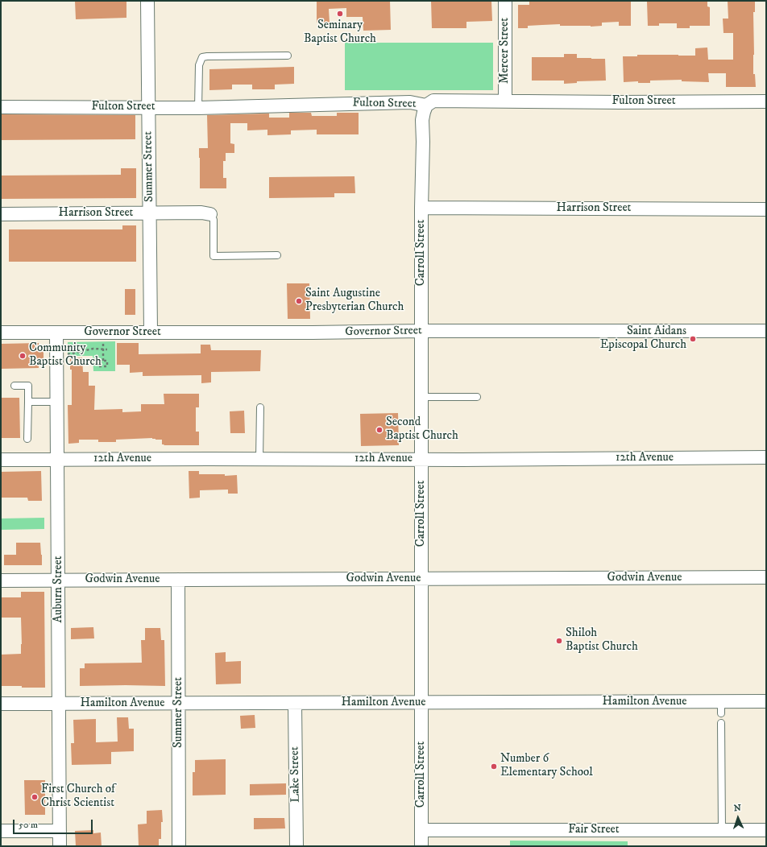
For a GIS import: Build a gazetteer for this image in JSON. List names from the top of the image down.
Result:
{
  "streets": {
    "street": [
      "Mercer Street",
      "Fulton Street",
      "Summer Street",
      "Harrison Street",
      "Carroll Street",
      "Governor Street",
      "12th Avenue",
      "Godwin Avenue",
      "Auburn Street",
      "Hamilton Avenue",
      "Lake Street",
      "Fair Street"
    ]
  },
  "crossings": [
    ["Mercer Street", "Fulton Street"],
    ["Fulton Street", "Summer Street"],
    ["Fulton Street", "Carroll Street"],
    ["Summer Street", "Harrison Street"],
    ["Summer Street", "Governor Street"],
    ["Summer Street", "Godwin Avenue"],
    ["Summer Street", "Hamilton Avenue"],
    ["Harrison Street", "Carroll Street"],
    ["Carroll Street", "Governor Street"],
    ["Carroll Street", "12th Avenue"],
    ["Carroll Street", "Godwin Avenue"],
    ["Carroll Street", "Hamilton Avenue"],
    ["Carroll Street", "Fair Street"],
    ["Governor Street", "Auburn Street"],
    ["12th Avenue", "Auburn Street"],
    ["Godwin Avenue", "Auburn Street"],
    ["Auburn Street", "Hamilton Avenue"],
    ["Hamilton Avenue", "Lake Street"]
  ],
  "places": [
    "Seminary Baptist Church",
    "Saint Augustine Presbyterian Church",
    "Saint Aidans Episcopal Church",
    "Community Baptist Church",
    "Second Baptist Church",
    "Shiloh Baptist Church",
    "Number 6 Elementary School",
    "First Church of Christ Scientist"
  ],
  "scale_bar": "50 m",
  "north": "top"
}
